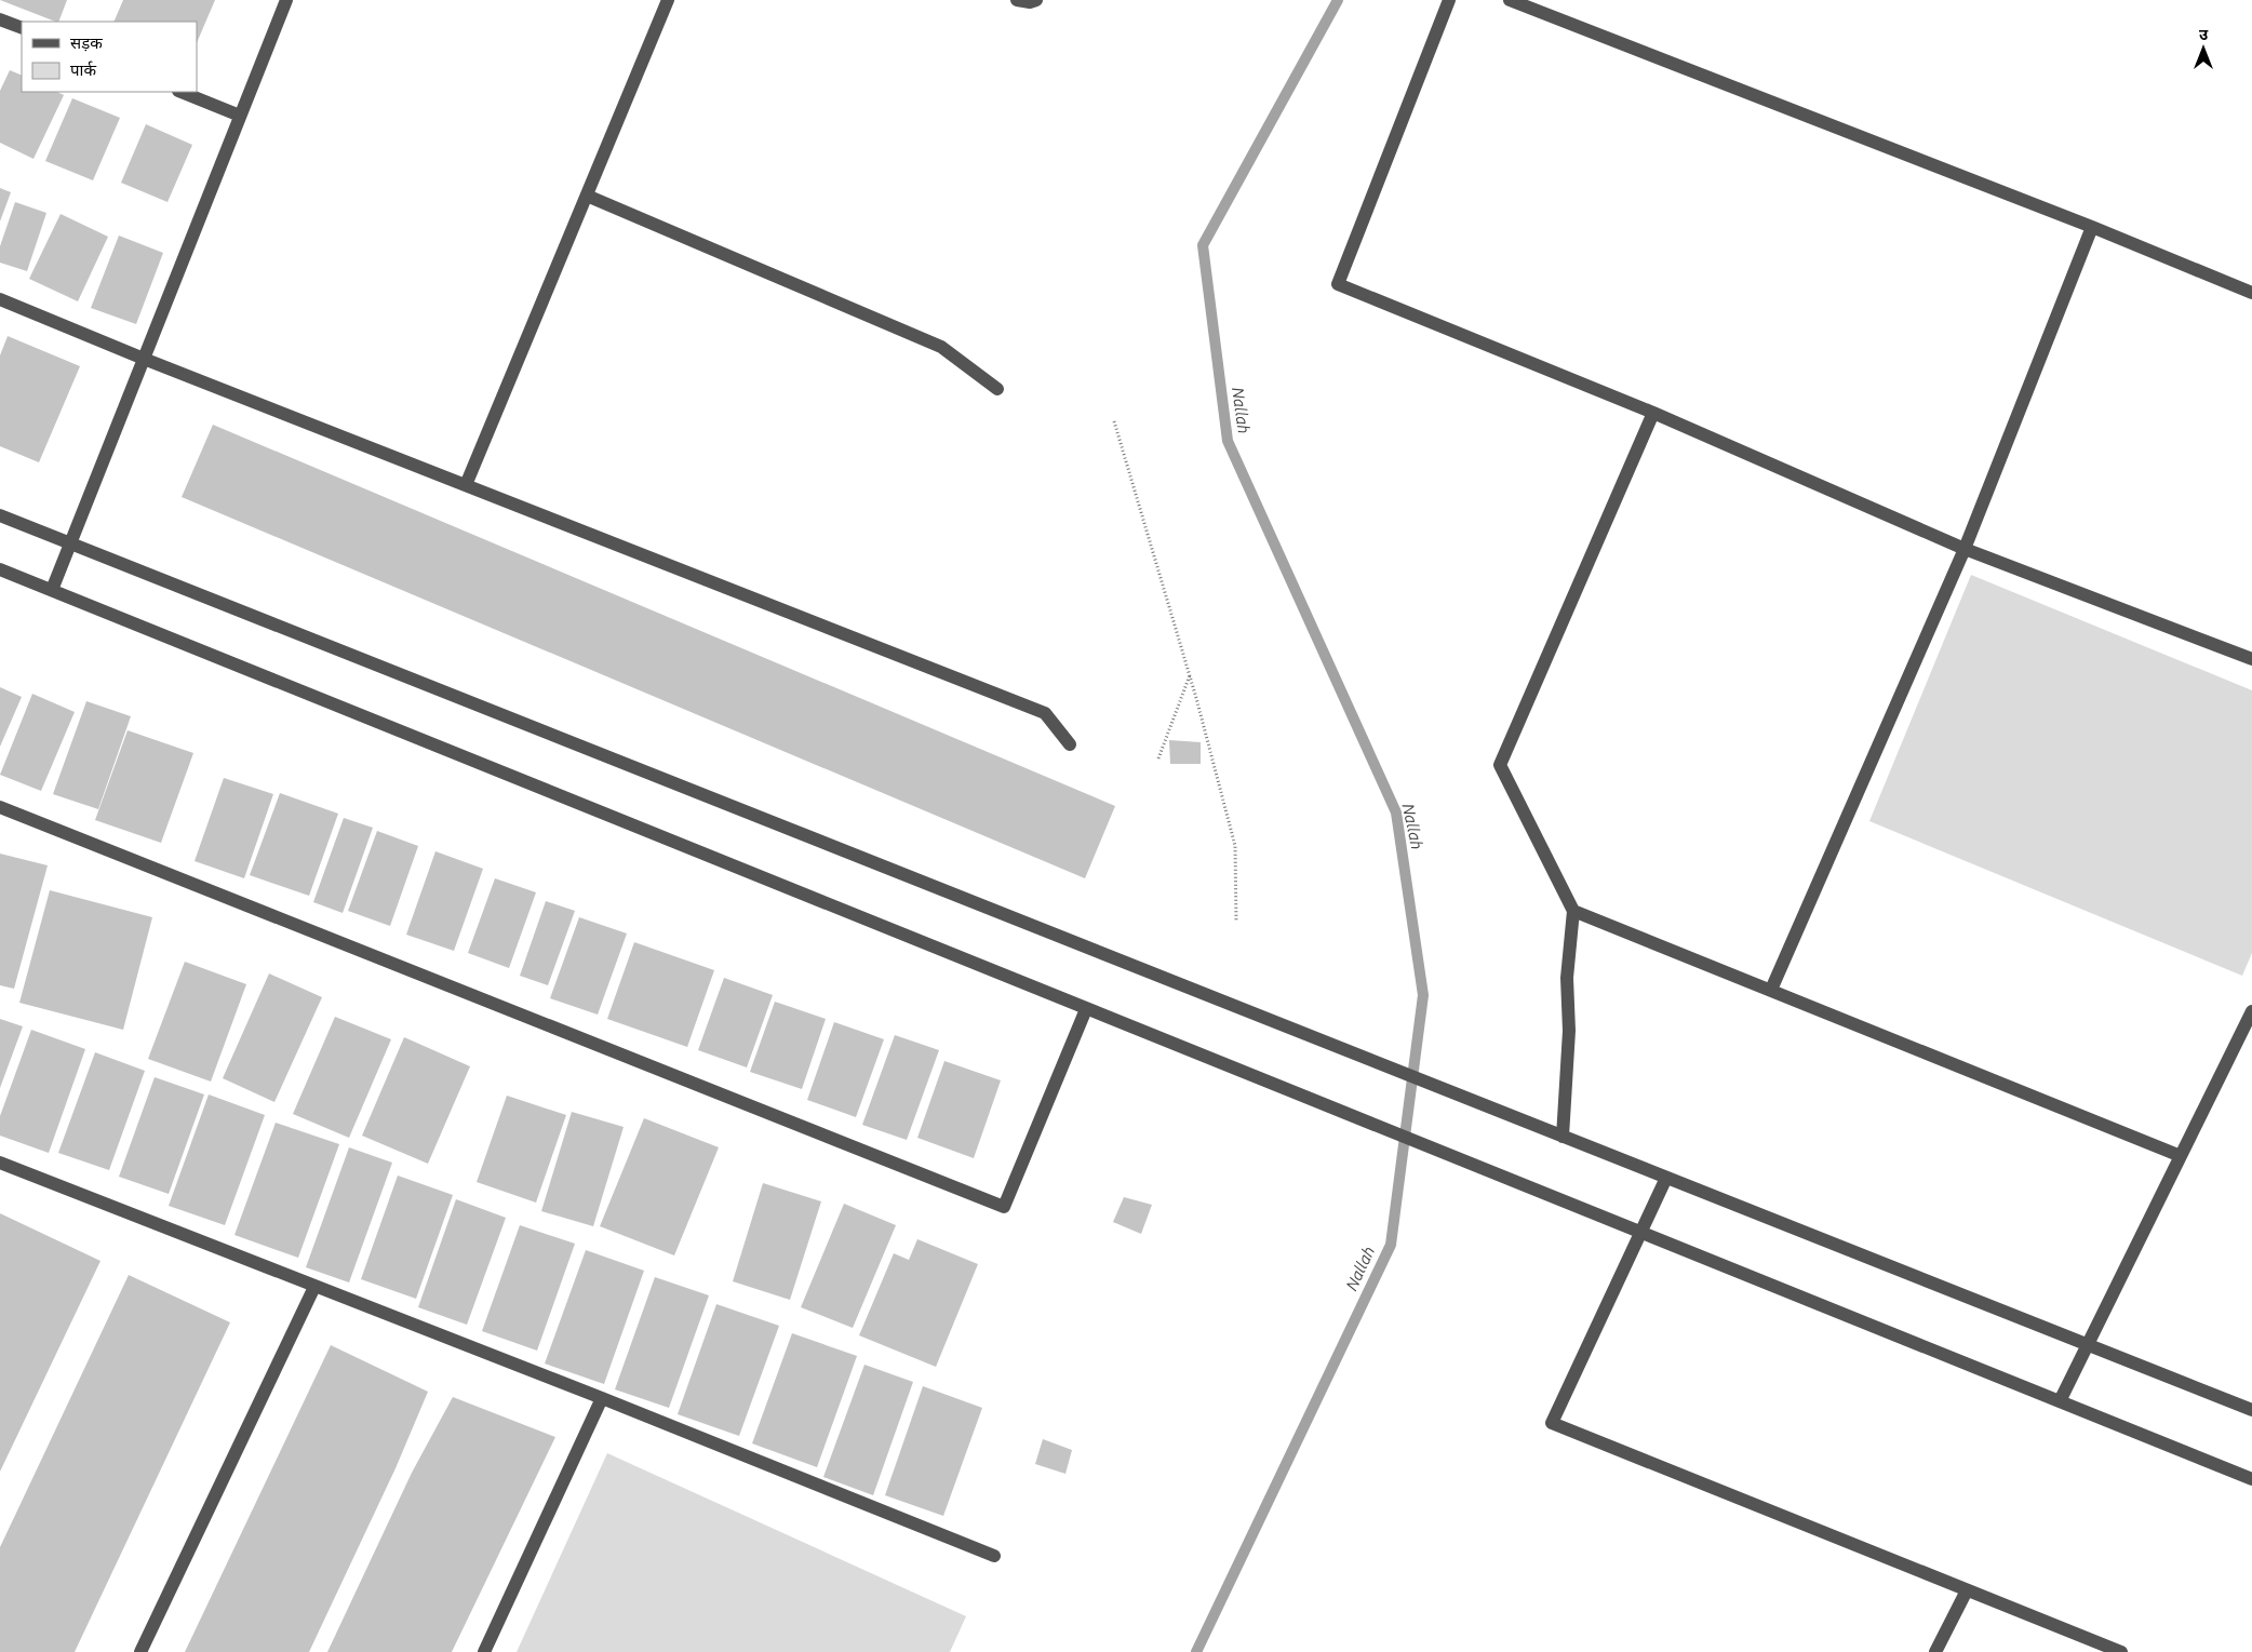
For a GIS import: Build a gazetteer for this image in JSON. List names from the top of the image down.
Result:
{
  "water": ["Nallah"],
  "legend": ["सड़क", "पार्क"],
  "north": "top"
}
